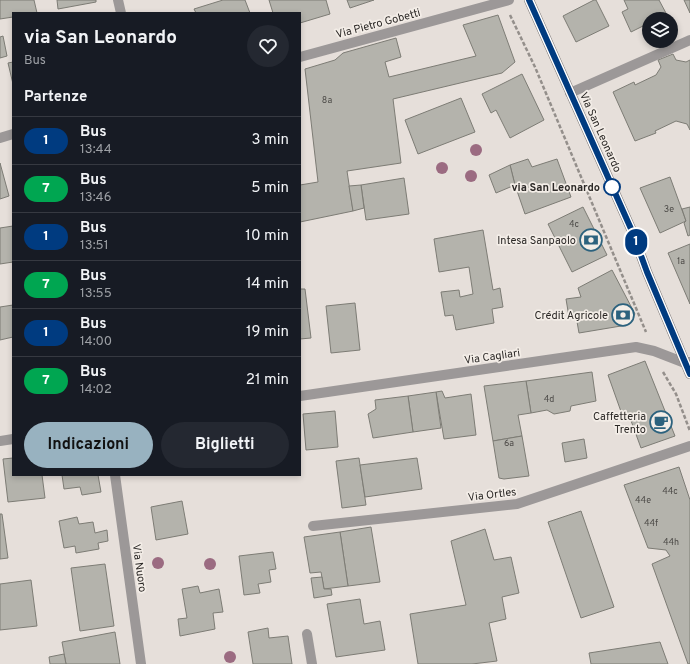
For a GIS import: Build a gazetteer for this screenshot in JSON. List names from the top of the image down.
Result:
{
  "streets": {
    "main road": ["Via San Leonardo"],
    "street": [
      "Via Pietro Gobetti",
      "Via Cagliari",
      "Via Ortles",
      "Via Nuoro"
    ]
  },
  "crossings": [
    ["Via San Leonardo", "Via Cagliari"]
  ],
  "places": {
    "other": ["via San Leonardo"],
    "bank": ["Intesa Sanpaolo", "Crédit Agricole"],
    "cafe": ["Caffetteria Trento"]
  },
  "lines": ["bus line 1"],
  "house_numbers": [
    "8a",
    "3e",
    "4c",
    "1a",
    "4d",
    "6a",
    "44c",
    "44e",
    "44f",
    "44h"
  ],
  "page": {
    "on_map": "1",
    "heading": [
      ["via San Leonardo", "Bus"],
      "Partenze"
    ],
    "list": [
      {
        "mark": "1",
        "name": "Bus",
        "note": "13:44",
        "value": "3 min"
      },
      {
        "mark": "7",
        "name": "Bus",
        "note": "13:46",
        "value": "5 min"
      },
      {
        "mark": "1",
        "name": "Bus",
        "note": "13:51",
        "value": "10 min"
      },
      {
        "mark": "7",
        "name": "Bus",
        "note": "13:55",
        "value": "14 min"
      },
      {
        "mark": "1",
        "name": "Bus",
        "note": "14:00",
        "value": "19 min"
      },
      {
        "mark": "7",
        "name": "Bus",
        "note": "14:02",
        "value": "21 min"
      }
    ],
    "buttons": ["Indicazioni", "Biglietti"]
  }
}
